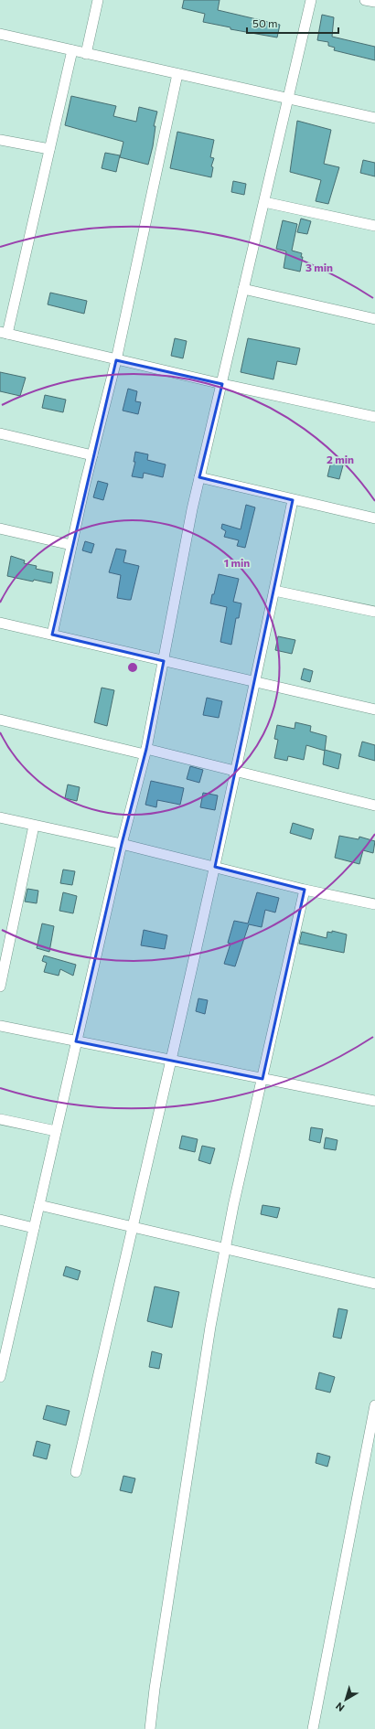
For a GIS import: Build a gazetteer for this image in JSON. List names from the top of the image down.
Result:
{
  "scale_bar": "50 m",
  "north": "bottom left",
  "rings": ["3 min", "2 min", "1 min"]
}
